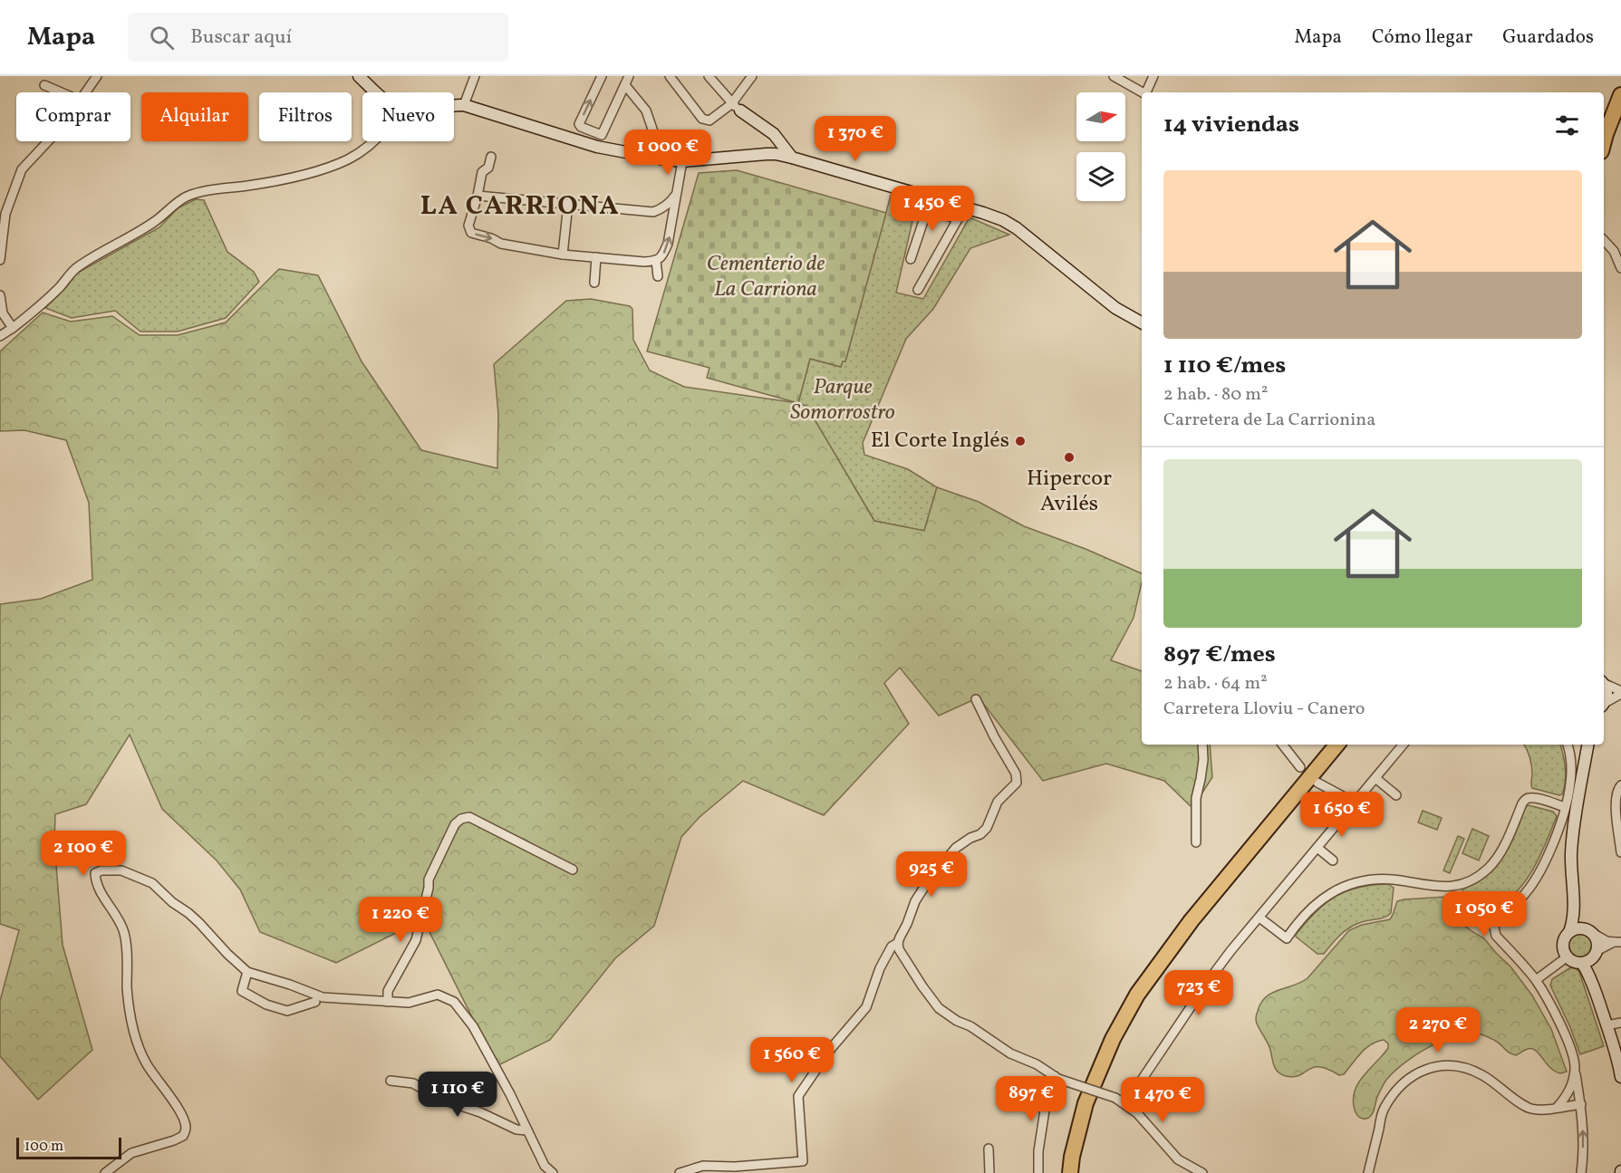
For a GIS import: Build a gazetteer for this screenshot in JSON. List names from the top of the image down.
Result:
{
  "districts": ["LA CARRIONA"],
  "parks": ["Cementerio de La Carriona", "Parque Somorrostro"],
  "places": ["El Corte Inglés", "Hipercor Avilés"],
  "scale_bar": "100 m",
  "north": "right",
  "page": {
    "header": "Mapa",
    "search": "Buscar aquí",
    "nav": ["Mapa", "Cómo llegar", "Guardados"],
    "chip": [
      "Comprar",
      "Alquilar",
      "Filtros",
      "Nuevo"
    ],
    "heading": "14 viviendas",
    "price": [
      "1 370 €",
      "1 000 €",
      "1 450 €",
      "1 650 €",
      "2 100 €",
      "925 €",
      "1 050 €",
      "1 220 €",
      "723 €",
      "2 270 €",
      "1 560 €",
      "1 110 €",
      "897 €",
      "1 470 €"
    ],
    "list": [
      {
        "name": "1 110 €/mes",
        "note": "2 hab. · 80 m² · Carretera de La Carrionina"
      },
      {
        "name": "897 €/mes",
        "note": "2 hab. · 64 m² · Carretera Lloviu - Canero"
      }
    ],
    "scale": "100 m"
  }
}
